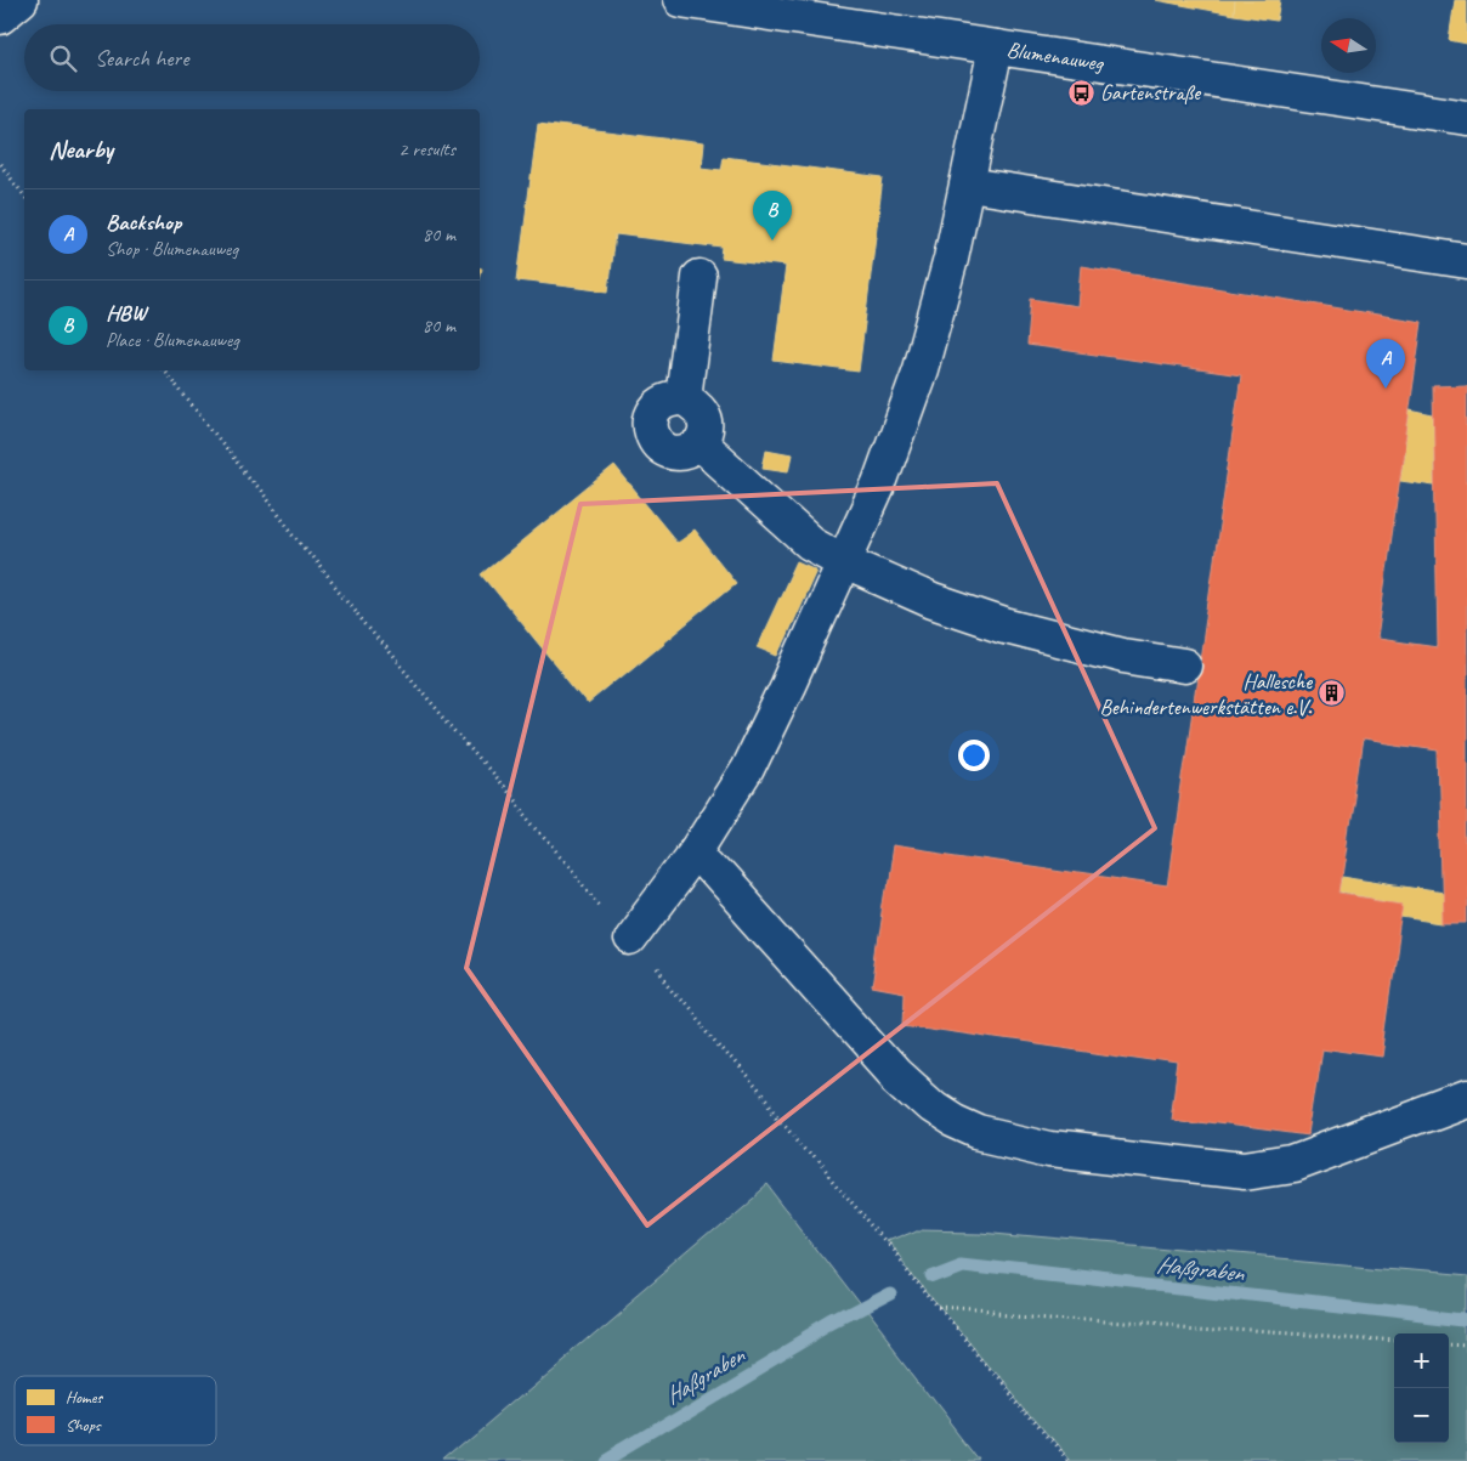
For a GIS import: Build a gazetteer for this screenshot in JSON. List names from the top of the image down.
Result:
{
  "streets": {
    "street": ["Blumenauweg"]
  },
  "water": ["Haßgraben"],
  "places": {
    "bus stop": ["Gartenstraße"],
    "building": ["Hallesche Behindertenwerkstätten e.V."]
  },
  "legend": ["Homes", "Shops"],
  "north": "left",
  "page": {
    "search": "Search here",
    "heading": ["Nearby", "2 results"],
    "list": [
      {
        "mark": "A",
        "name": "Backshop",
        "note": "Shop · Blumenauweg",
        "value": "80 m"
      },
      {
        "mark": "B",
        "name": "HBW",
        "note": "Place · Blumenauweg",
        "value": "80 m"
      }
    ],
    "pins": ["B", "A"],
    "map_buttons": ["+", "−"]
  }
}
